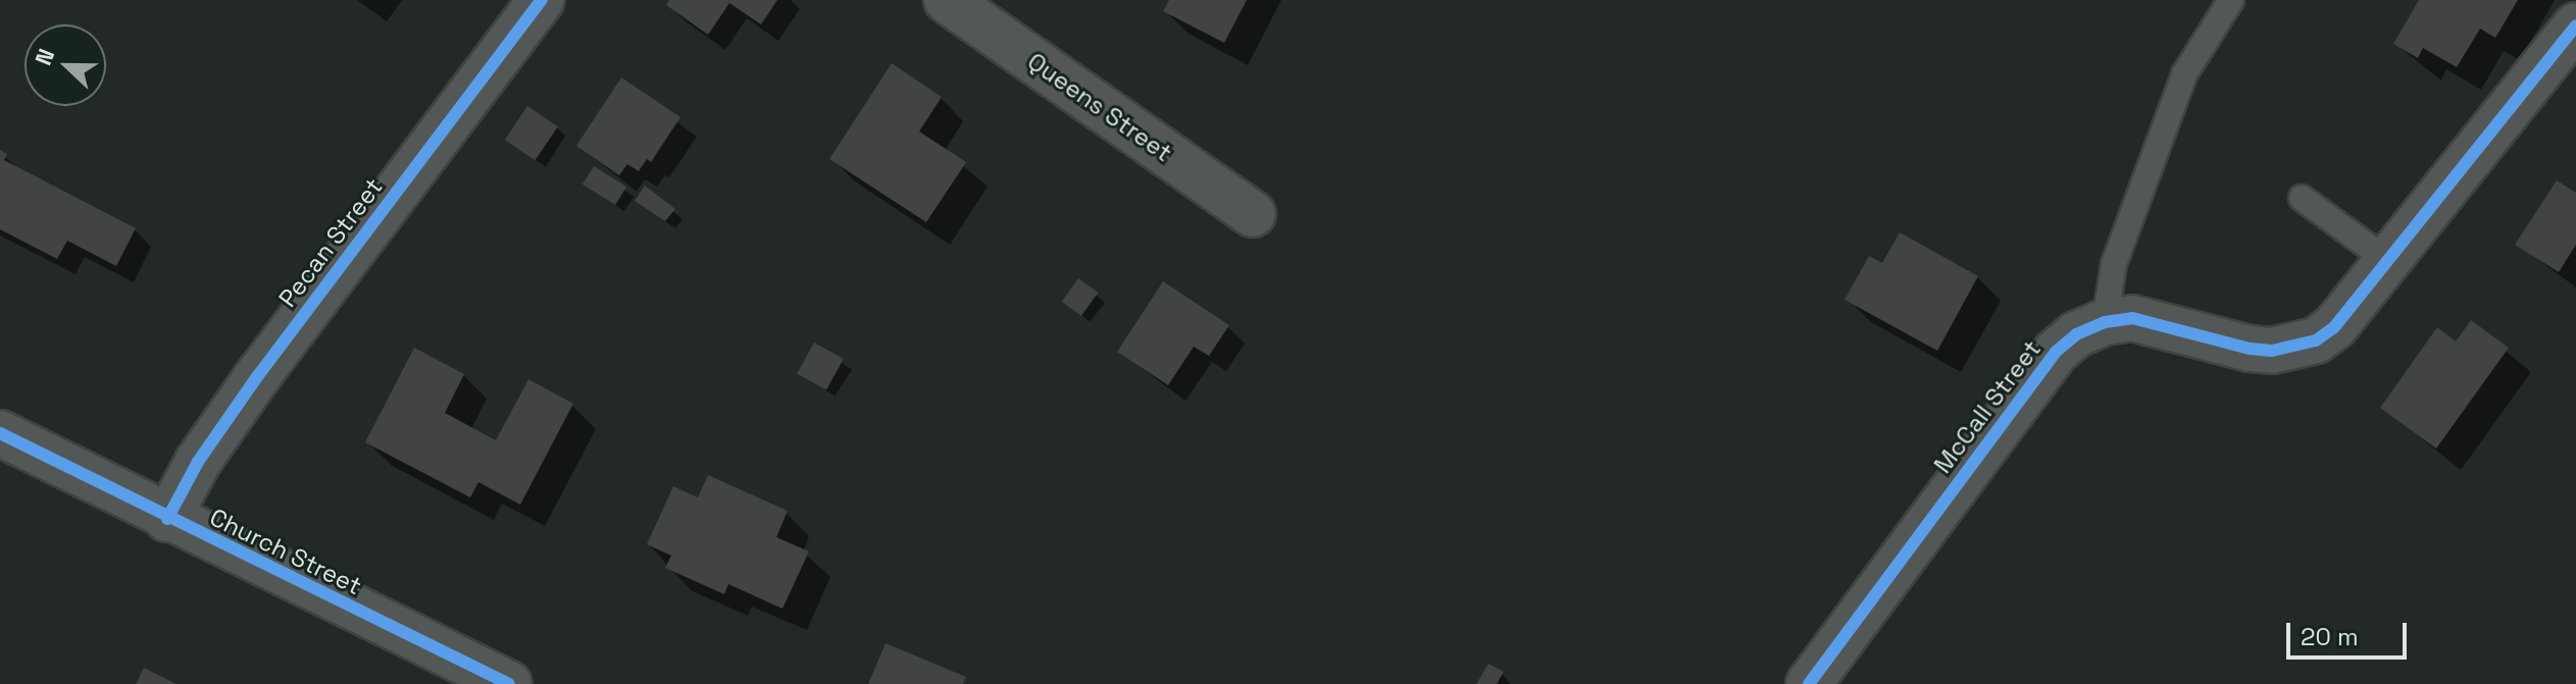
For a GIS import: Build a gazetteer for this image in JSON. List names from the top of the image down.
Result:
{
  "streets": {
    "street": [
      "Queens Street",
      "Pecan Street",
      "McCall Street",
      "Church Street"
    ]
  },
  "crossings": [
    ["Pecan Street", "Church Street"]
  ],
  "scale_bar": "20 m",
  "north": "left"
}
